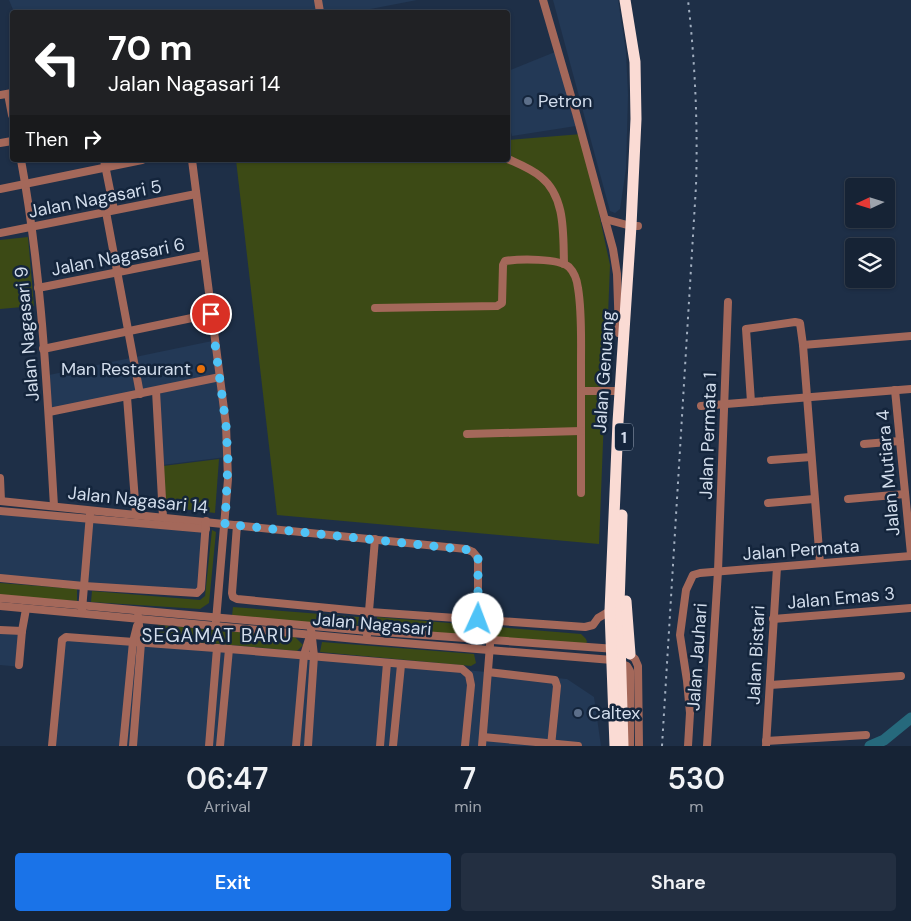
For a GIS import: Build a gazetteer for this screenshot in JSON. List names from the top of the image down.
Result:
{
  "streets": {
    "highway": ["Jalan Genuang", "1"],
    "street": [
      "Jalan Nagasari 5",
      "Jalan Nagasari 6",
      "Jalan Nagasari 9",
      "Jalan Permata 1",
      "Jalan Mutiara 4",
      "Jalan Nagasari 14",
      "Jalan Permata",
      "Jalan Emas 3",
      "Jalan Nagasari",
      "Jalan Bistari",
      "Jalan Jauhari"
    ]
  },
  "crossings": [
    ["Jalan Nagasari 5", "Jalan Nagasari 9"],
    ["Jalan Nagasari 6", "Jalan Nagasari 9"],
    ["Jalan Nagasari 9", "Jalan Nagasari 14"],
    ["Jalan Genuang", "Jalan Nagasari"],
    ["Jalan Permata 1", "Jalan Mutiara 4"],
    ["Jalan Permata 1", "Jalan Permata"],
    ["Jalan Permata 1", "Jalan Jauhari"],
    ["Jalan Mutiara 4", "Jalan Permata"],
    ["Jalan Nagasari 14", "Jalan Nagasari"],
    ["Jalan Permata", "Jalan Bistari"],
    ["Jalan Permata", "Jalan Jauhari"],
    ["Jalan Emas 3", "Jalan Bistari"]
  ],
  "districts": ["SEGAMAT BARU"],
  "places": ["Petron", "Man Restaurant", "Caltex"],
  "north": "left",
  "page": {
    "turn": ["70 m", "Jalan Nagasari 14"],
    "then": "Then",
    "eta": [
      "06:47",
      "Arrival",
      "7",
      "min",
      "530",
      "m"
    ],
    "buttons": ["Exit", "Share"]
  }
}
